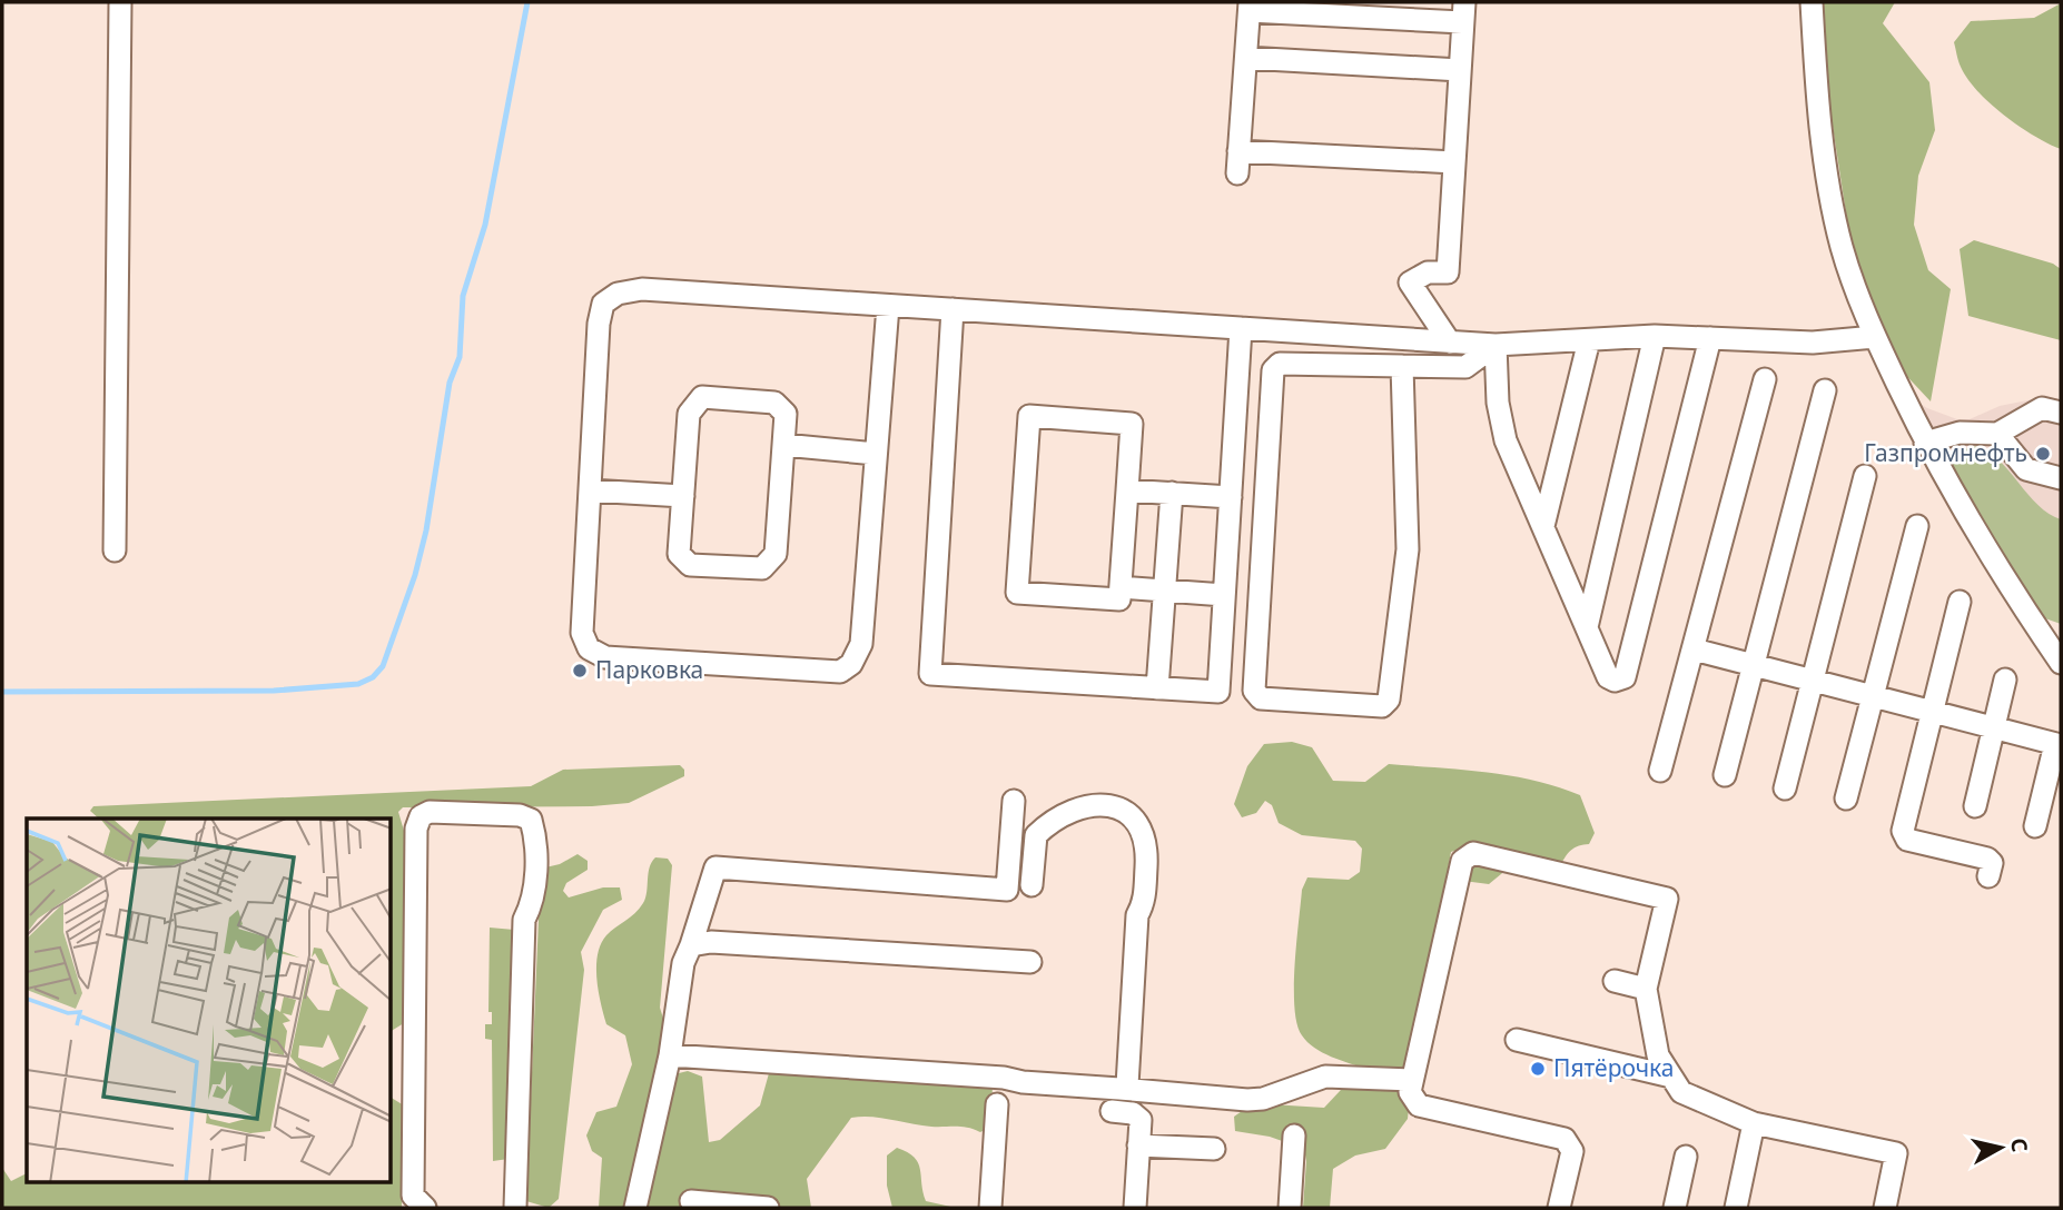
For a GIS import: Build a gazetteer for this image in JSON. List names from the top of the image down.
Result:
{
  "places": ["Газпромнефть", "Парковка", "Пятёрочка"],
  "north": "right"
}
